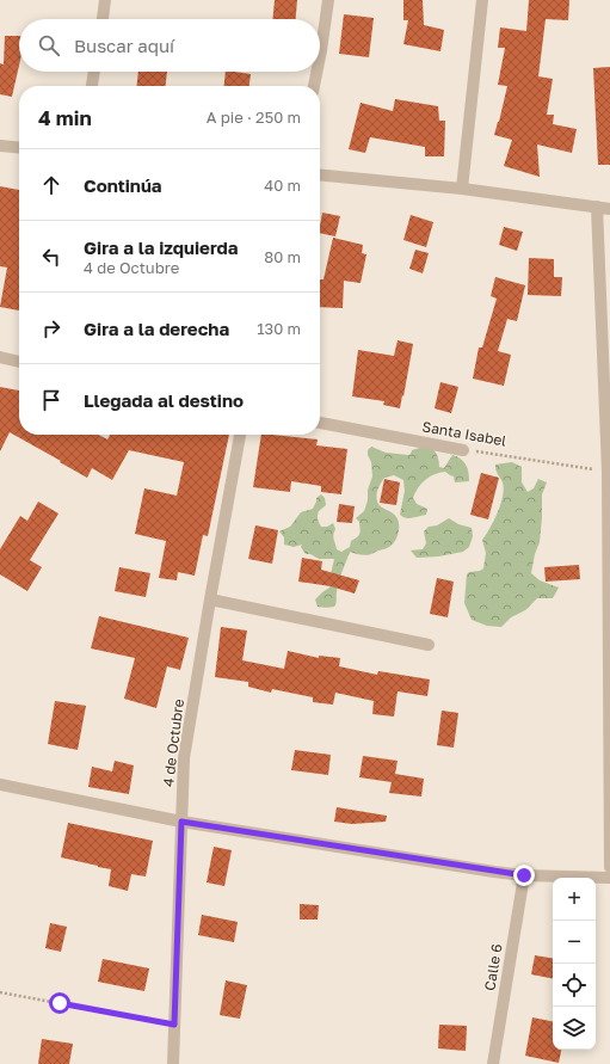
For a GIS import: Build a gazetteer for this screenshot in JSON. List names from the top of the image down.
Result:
{
  "streets": {
    "street": ["Santa Isabel", "4 de Octubre", "Calle 6"]
  },
  "page": {
    "search": "Buscar aquí",
    "heading": ["4 min", "A pie · 250 m"],
    "list": [
      ["Continúa", "40 m"],
      ["Gira a la izquierda", "4 de Octubre", "80 m"],
      ["Gira a la derecha", "130 m"],
      "Llegada al destino"
    ],
    "map_buttons": ["+", "−"]
  }
}
